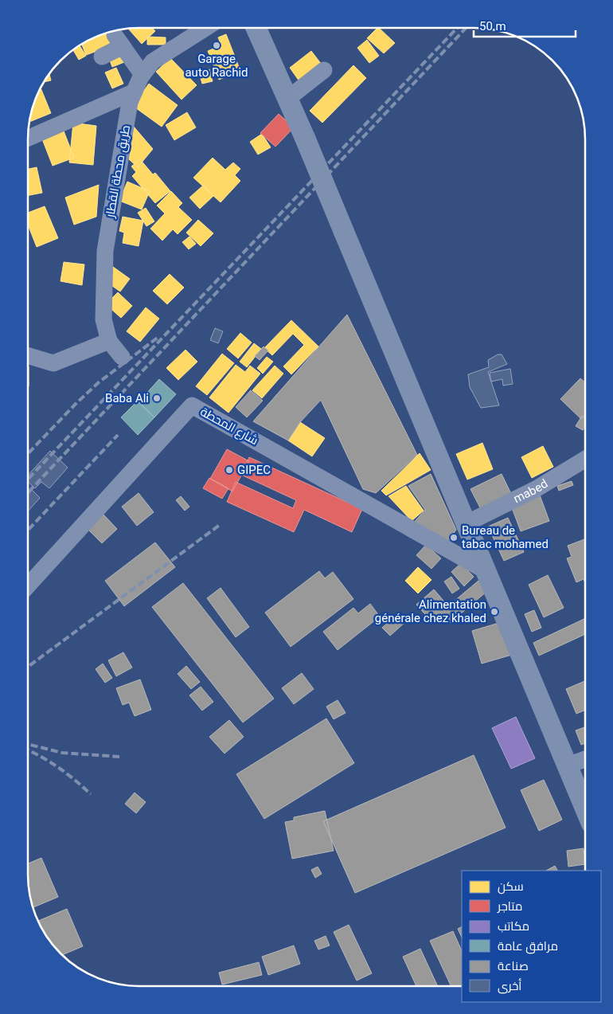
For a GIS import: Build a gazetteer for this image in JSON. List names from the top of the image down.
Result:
{
  "streets": {
    "street": ["طريق محطة القطار", "شارع المحطة", "mabed"]
  },
  "places": [
    "Garage auto Rachid",
    "Baba Ali",
    "GIPEC",
    "Bureau de tabac mohamed",
    "Alimentation générale chez khaled"
  ],
  "legend": [
    "سكن",
    "متاجر",
    "مكاتب",
    "مرافق عامة",
    "صناعة",
    "أخرى"
  ],
  "scale_bar": "50 m"
}
